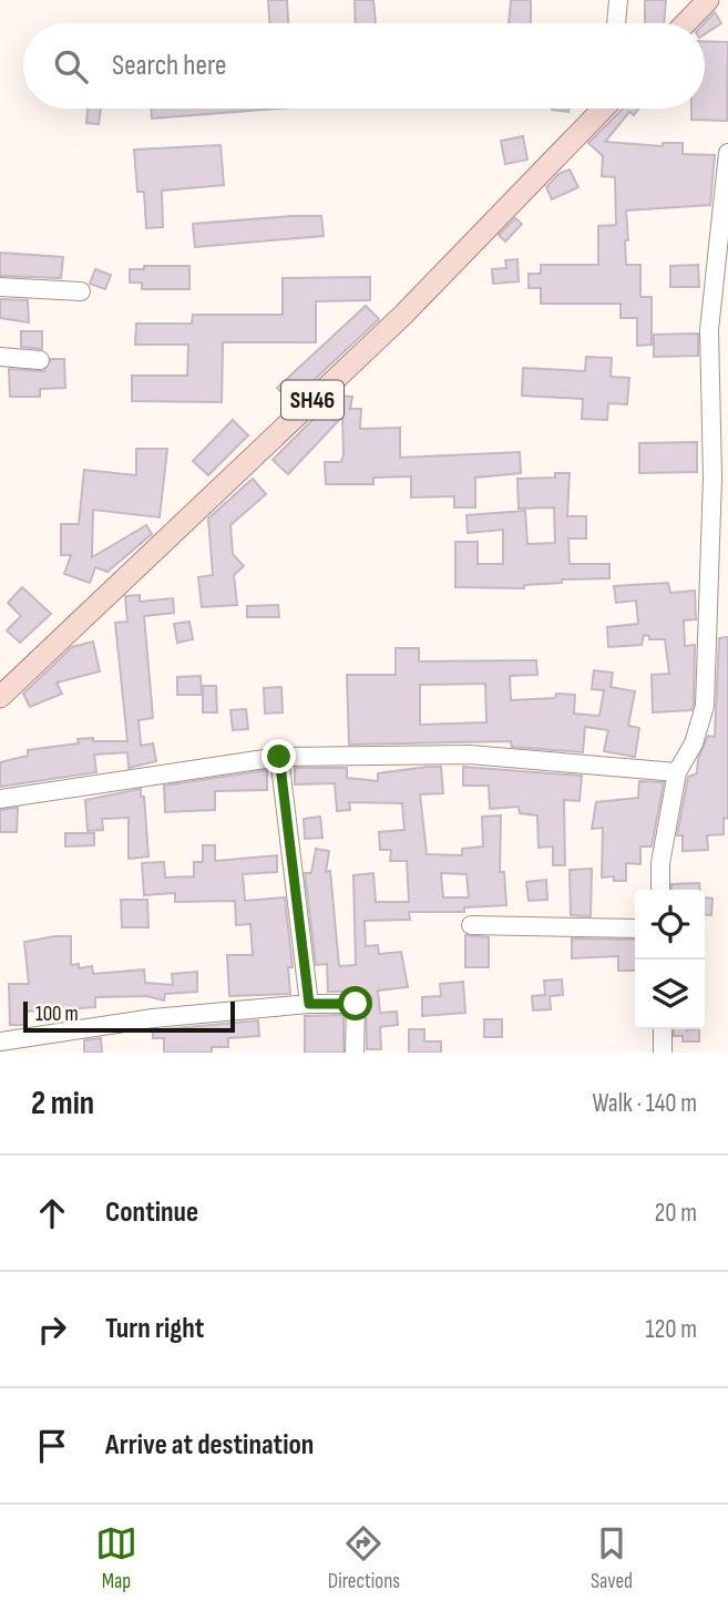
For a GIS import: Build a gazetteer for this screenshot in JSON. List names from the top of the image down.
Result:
{
  "streets": {
    "main road": ["SH46"]
  },
  "scale_bar": "100 m",
  "page": {
    "search": "Search here",
    "scale": "100 m",
    "heading": ["2 min", "Walk · 140 m"],
    "list": [
      ["Continue", "20 m"],
      ["Turn right", "120 m"],
      "Arrive at destination"
    ],
    "nav": ["Map", "Directions", "Saved"]
  }
}
